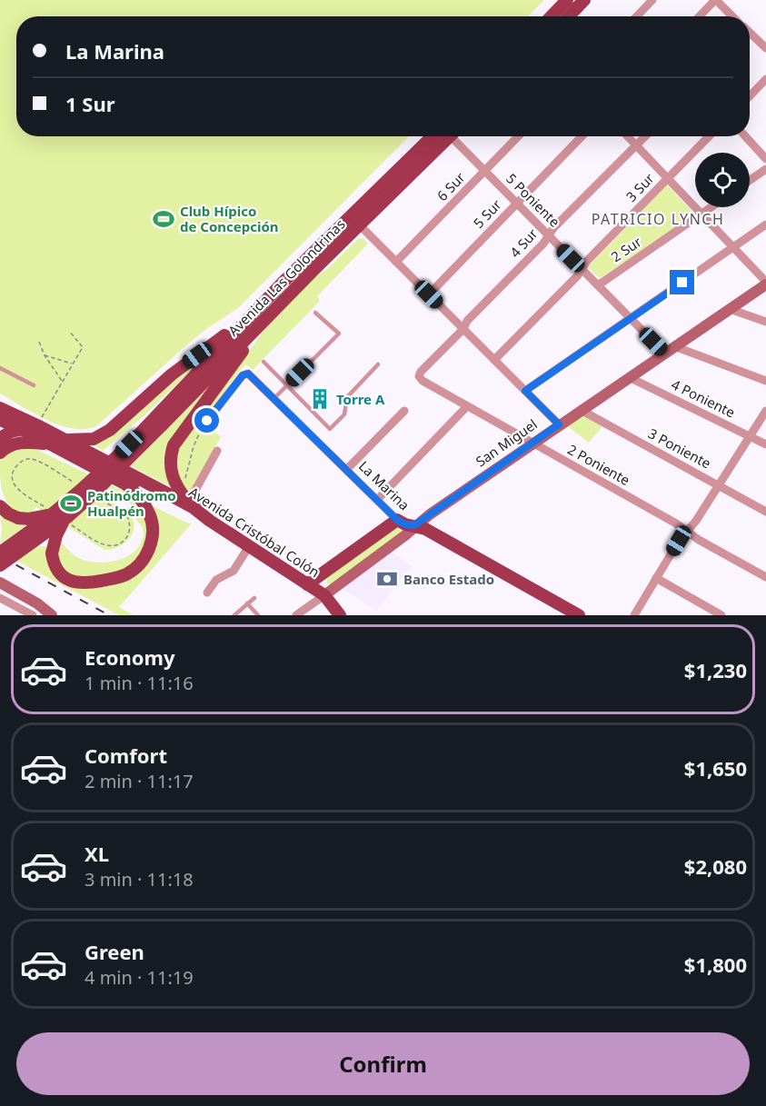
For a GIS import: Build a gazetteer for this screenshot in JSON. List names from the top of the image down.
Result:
{
  "streets": {
    "main road": ["Avenida Las Golondrinas", "La Marina", "Avenida Cristóbal Colón"],
    "street": [
      "6 Sur",
      "3 Sur",
      "5 Poniente",
      "5 Sur",
      "4 Sur",
      "2 Sur",
      "4 Poniente",
      "San Miguel",
      "3 Poniente",
      "2 Poniente"
    ]
  },
  "crossings": [
    ["6 Sur", "5 Poniente"],
    ["3 Sur", "5 Poniente"],
    ["5 Poniente", "5 Sur"],
    ["5 Poniente", "4 Sur"],
    ["5 Poniente", "2 Sur"],
    ["5 Poniente", "San Miguel"],
    ["4 Sur", "2 Poniente"],
    ["4 Poniente", "San Miguel"],
    ["San Miguel", "3 Poniente"],
    ["San Miguel", "2 Poniente"],
    ["San Miguel", "La Marina"],
    ["San Miguel", "Avenida Cristóbal Colón"]
  ],
  "districts": ["PATRICIO LYNCH"],
  "places": {
    "sports": ["Club Hípico de Concepción", "Patinódromo Hualpén"],
    "building": ["Torre A"],
    "bank": ["Banco Estado"]
  },
  "page": {
    "banner": ["La Marina", "1 Sur"],
    "list": [
      {
        "name": "Economy",
        "note": "1 min · 11:16",
        "value": "$1,230"
      },
      {
        "name": "Comfort",
        "note": "2 min · 11:17",
        "value": "$1,650"
      },
      {
        "name": "XL",
        "note": "3 min · 11:18",
        "value": "$2,080"
      },
      {
        "name": "Green",
        "note": "4 min · 11:19",
        "value": "$1,800"
      }
    ],
    "buttons": "Confirm"
  }
}
